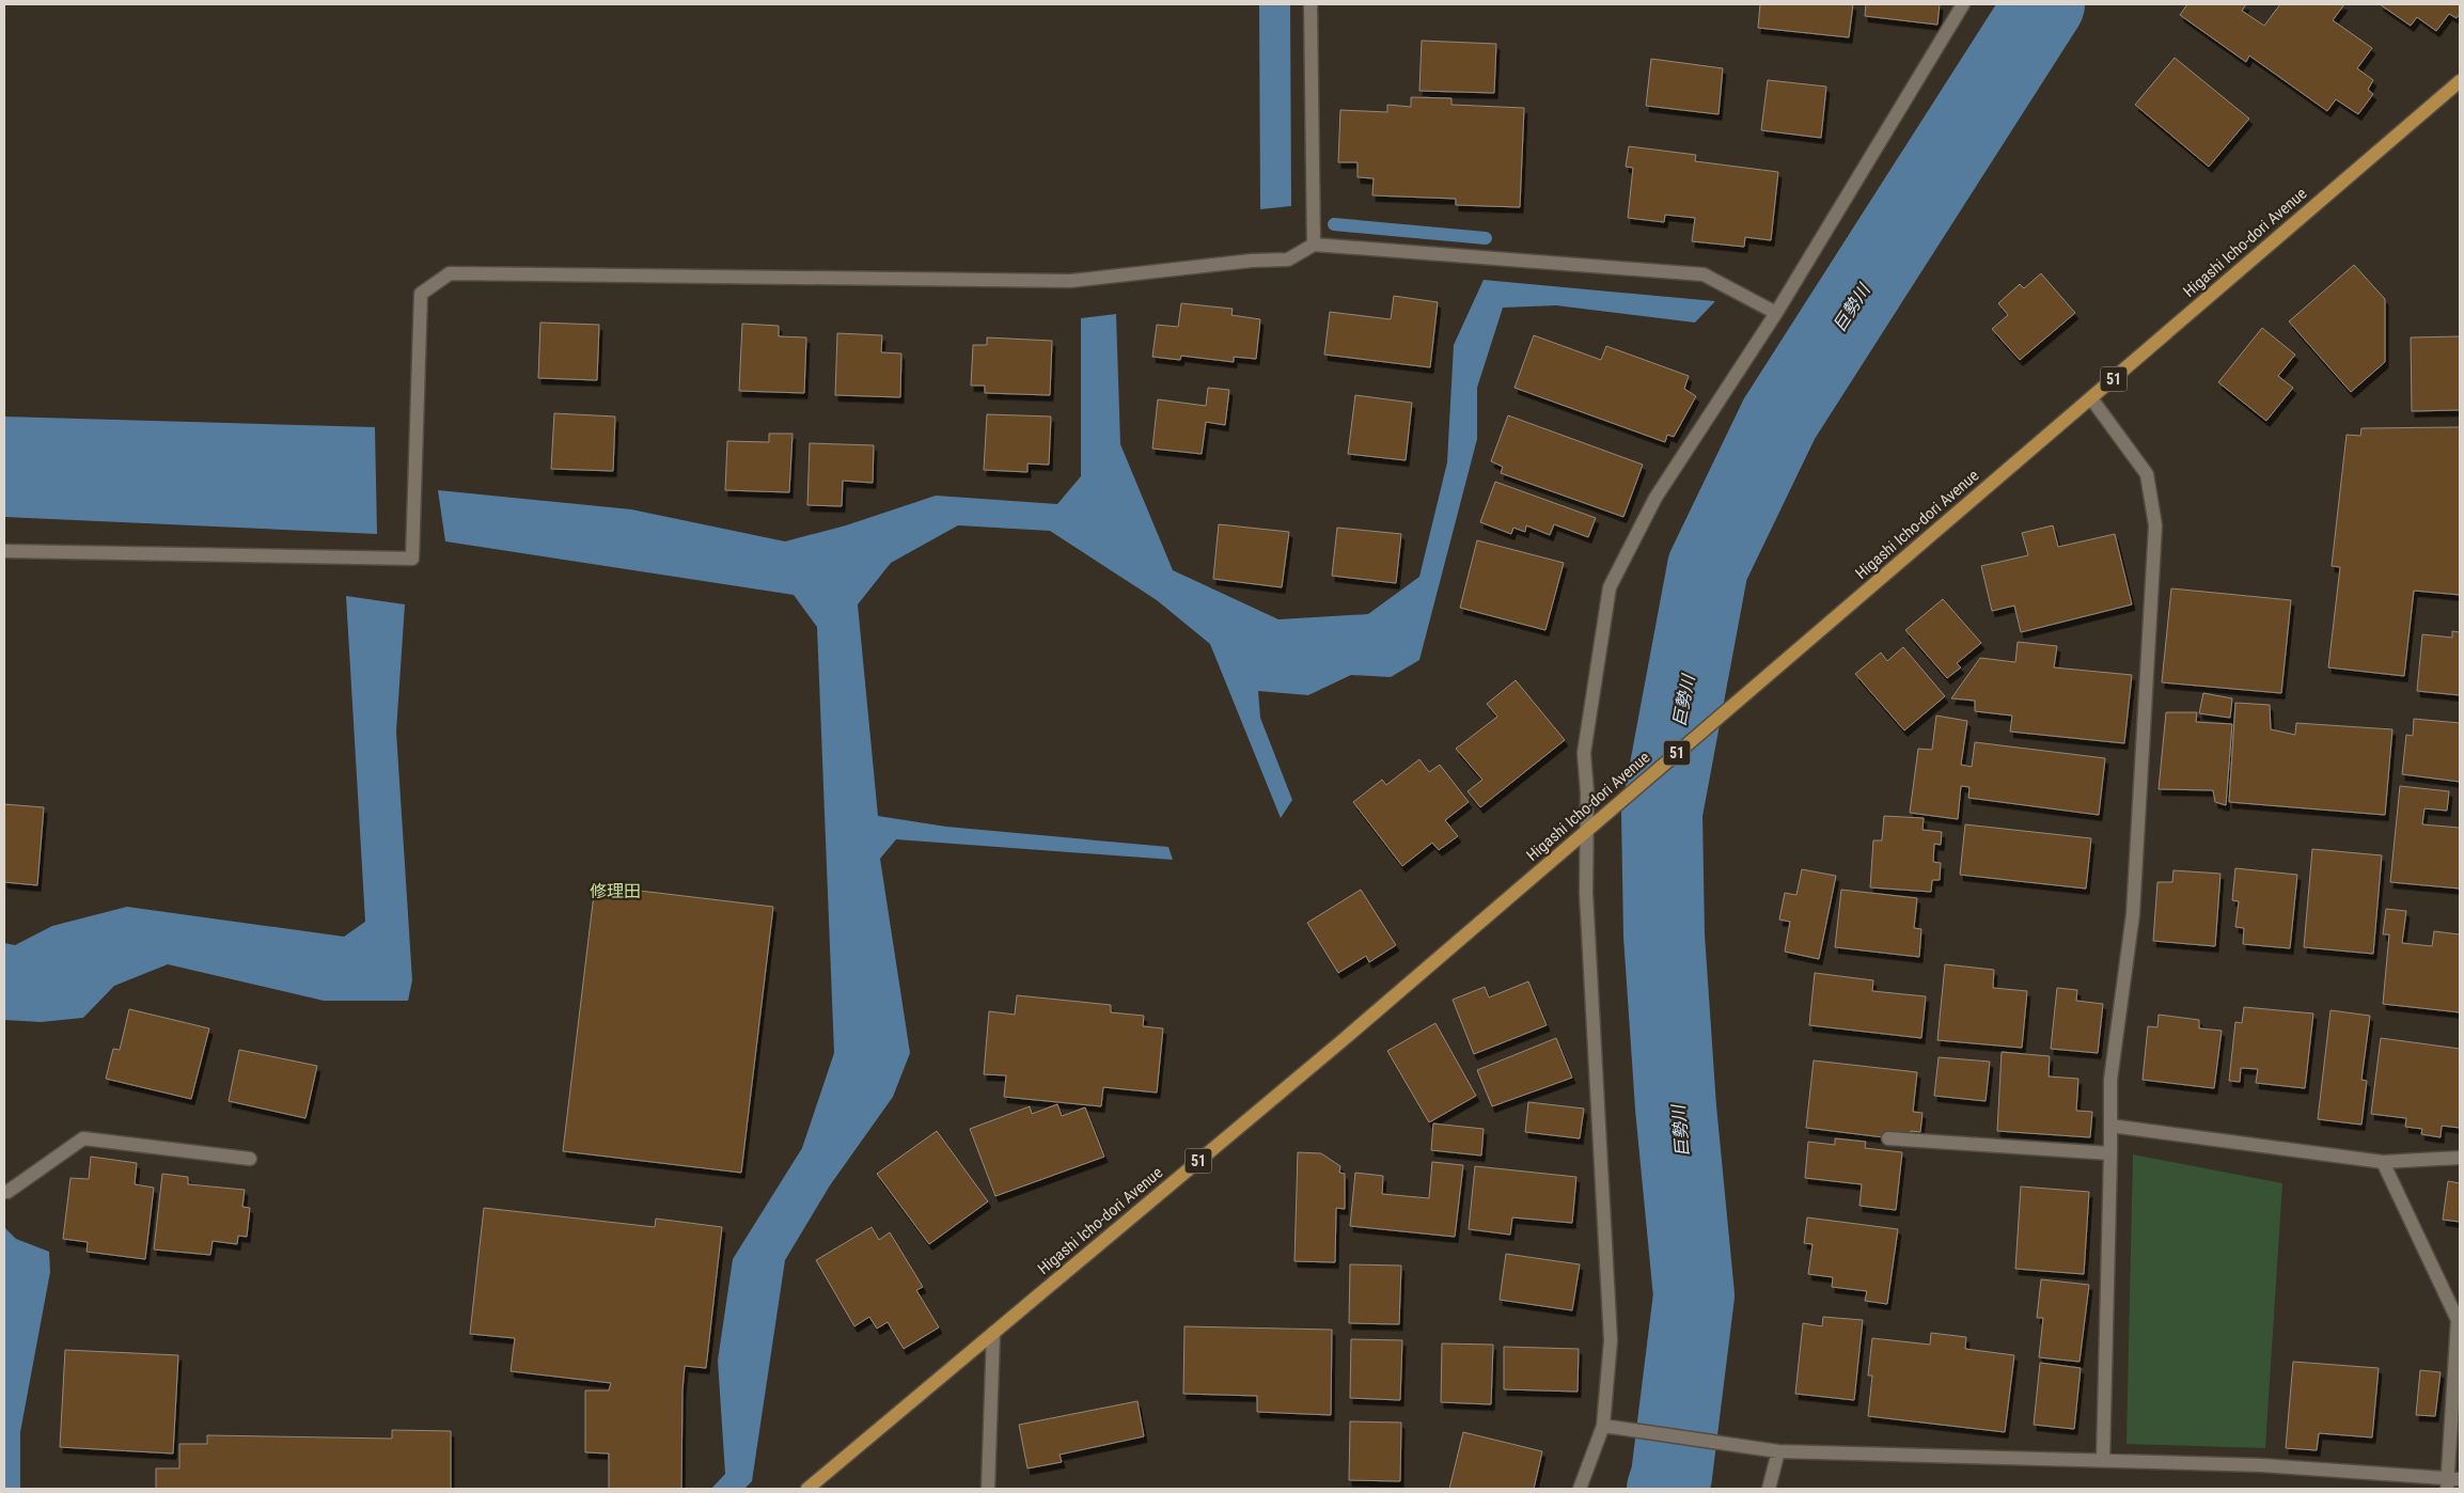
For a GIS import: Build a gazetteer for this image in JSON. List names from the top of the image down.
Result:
{
  "streets": {
    "main road": ["Higashi Icho-dori Avenue", "51"]
  },
  "districts": ["修理田"],
  "water": ["巨勢川"]
}
